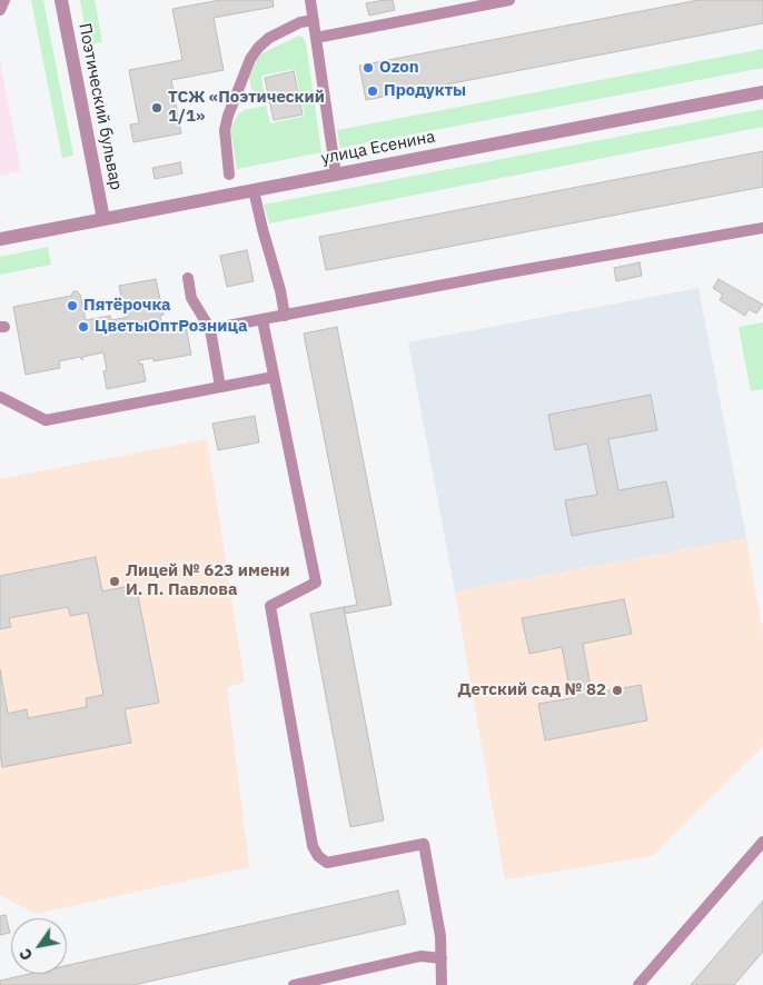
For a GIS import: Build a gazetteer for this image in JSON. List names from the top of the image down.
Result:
{
  "streets": {
    "street": ["Поэтический бульвар", "улица Есенина"]
  },
  "crossings": [
    ["Поэтический бульвар", "улица Есенина"]
  ],
  "places": [
    "Ozon",
    "Продукты",
    "ТСЖ «Поэтический 1/1»",
    "Пятёрочка",
    "ЦветыОптРозница",
    "Лицей № 623 имени И. П. Павлова",
    "Детский сад № 82"
  ],
  "north": "bottom left"
}
